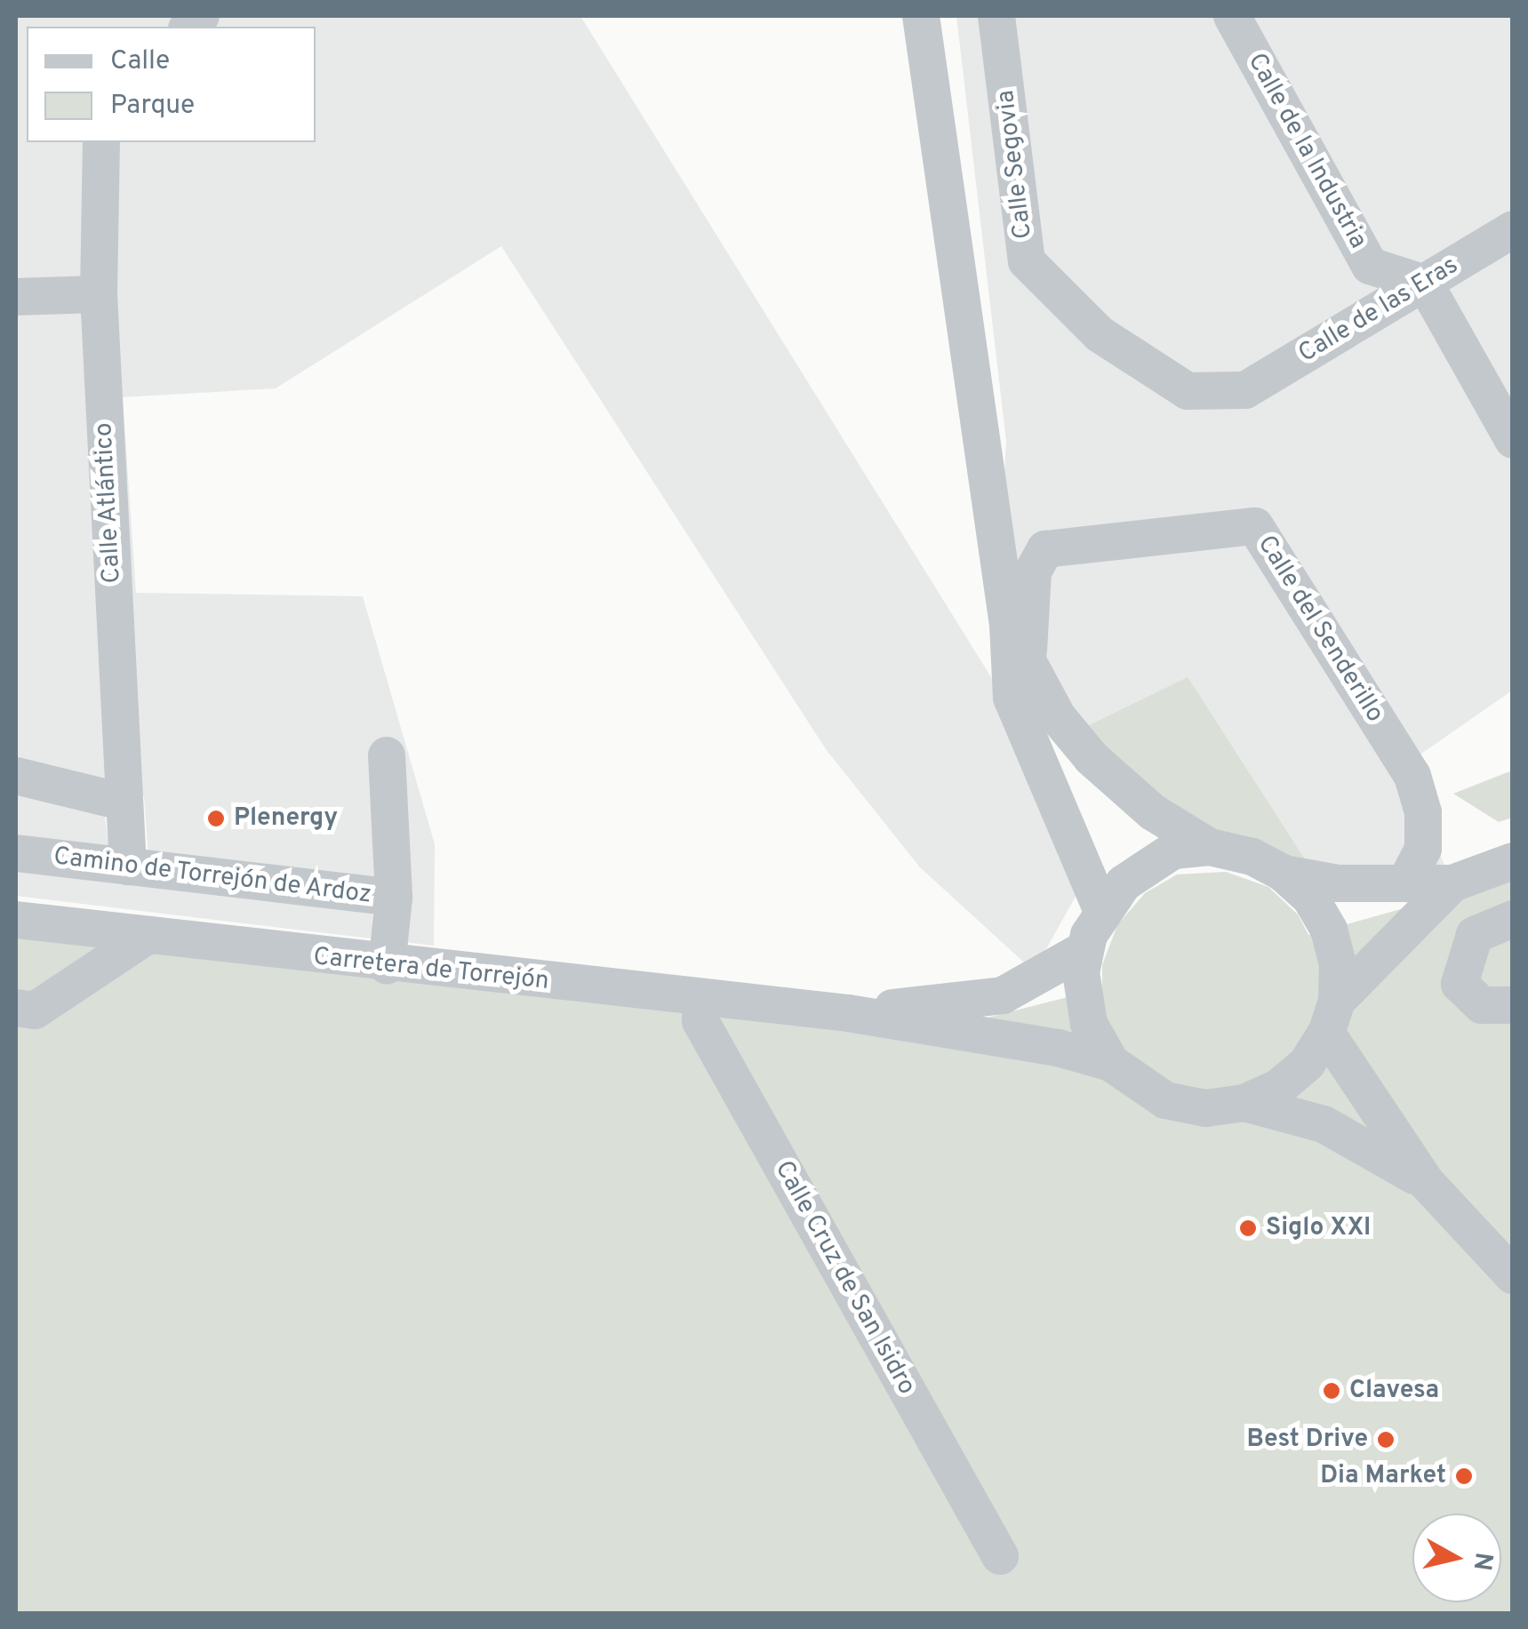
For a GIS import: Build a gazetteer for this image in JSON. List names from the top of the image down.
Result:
{
  "streets": {
    "street": [
      "Calle de la Industria",
      "Calle Segovia",
      "Calle de las Eras",
      "Calle Atlántico",
      "Calle del Senderillo",
      "Camino de Torrejón de Ardoz",
      "Carretera de Torrejón",
      "Calle Cruz de San Isidro"
    ]
  },
  "crossings": [
    ["Calle de la Industria", "Calle de las Eras"],
    ["Calle Segovia", "Calle de las Eras"],
    ["Calle Atlántico", "Camino de Torrejón de Ardoz"],
    ["Camino de Torrejón de Ardoz", "Carretera de Torrejón"],
    ["Carretera de Torrejón", "Calle Cruz de San Isidro"]
  ],
  "places": [
    "Plenergy",
    "Siglo XXI",
    "Clavesa",
    "Best Drive",
    "Dia Market"
  ],
  "legend": ["Calle", "Parque"],
  "north": "right"
}
